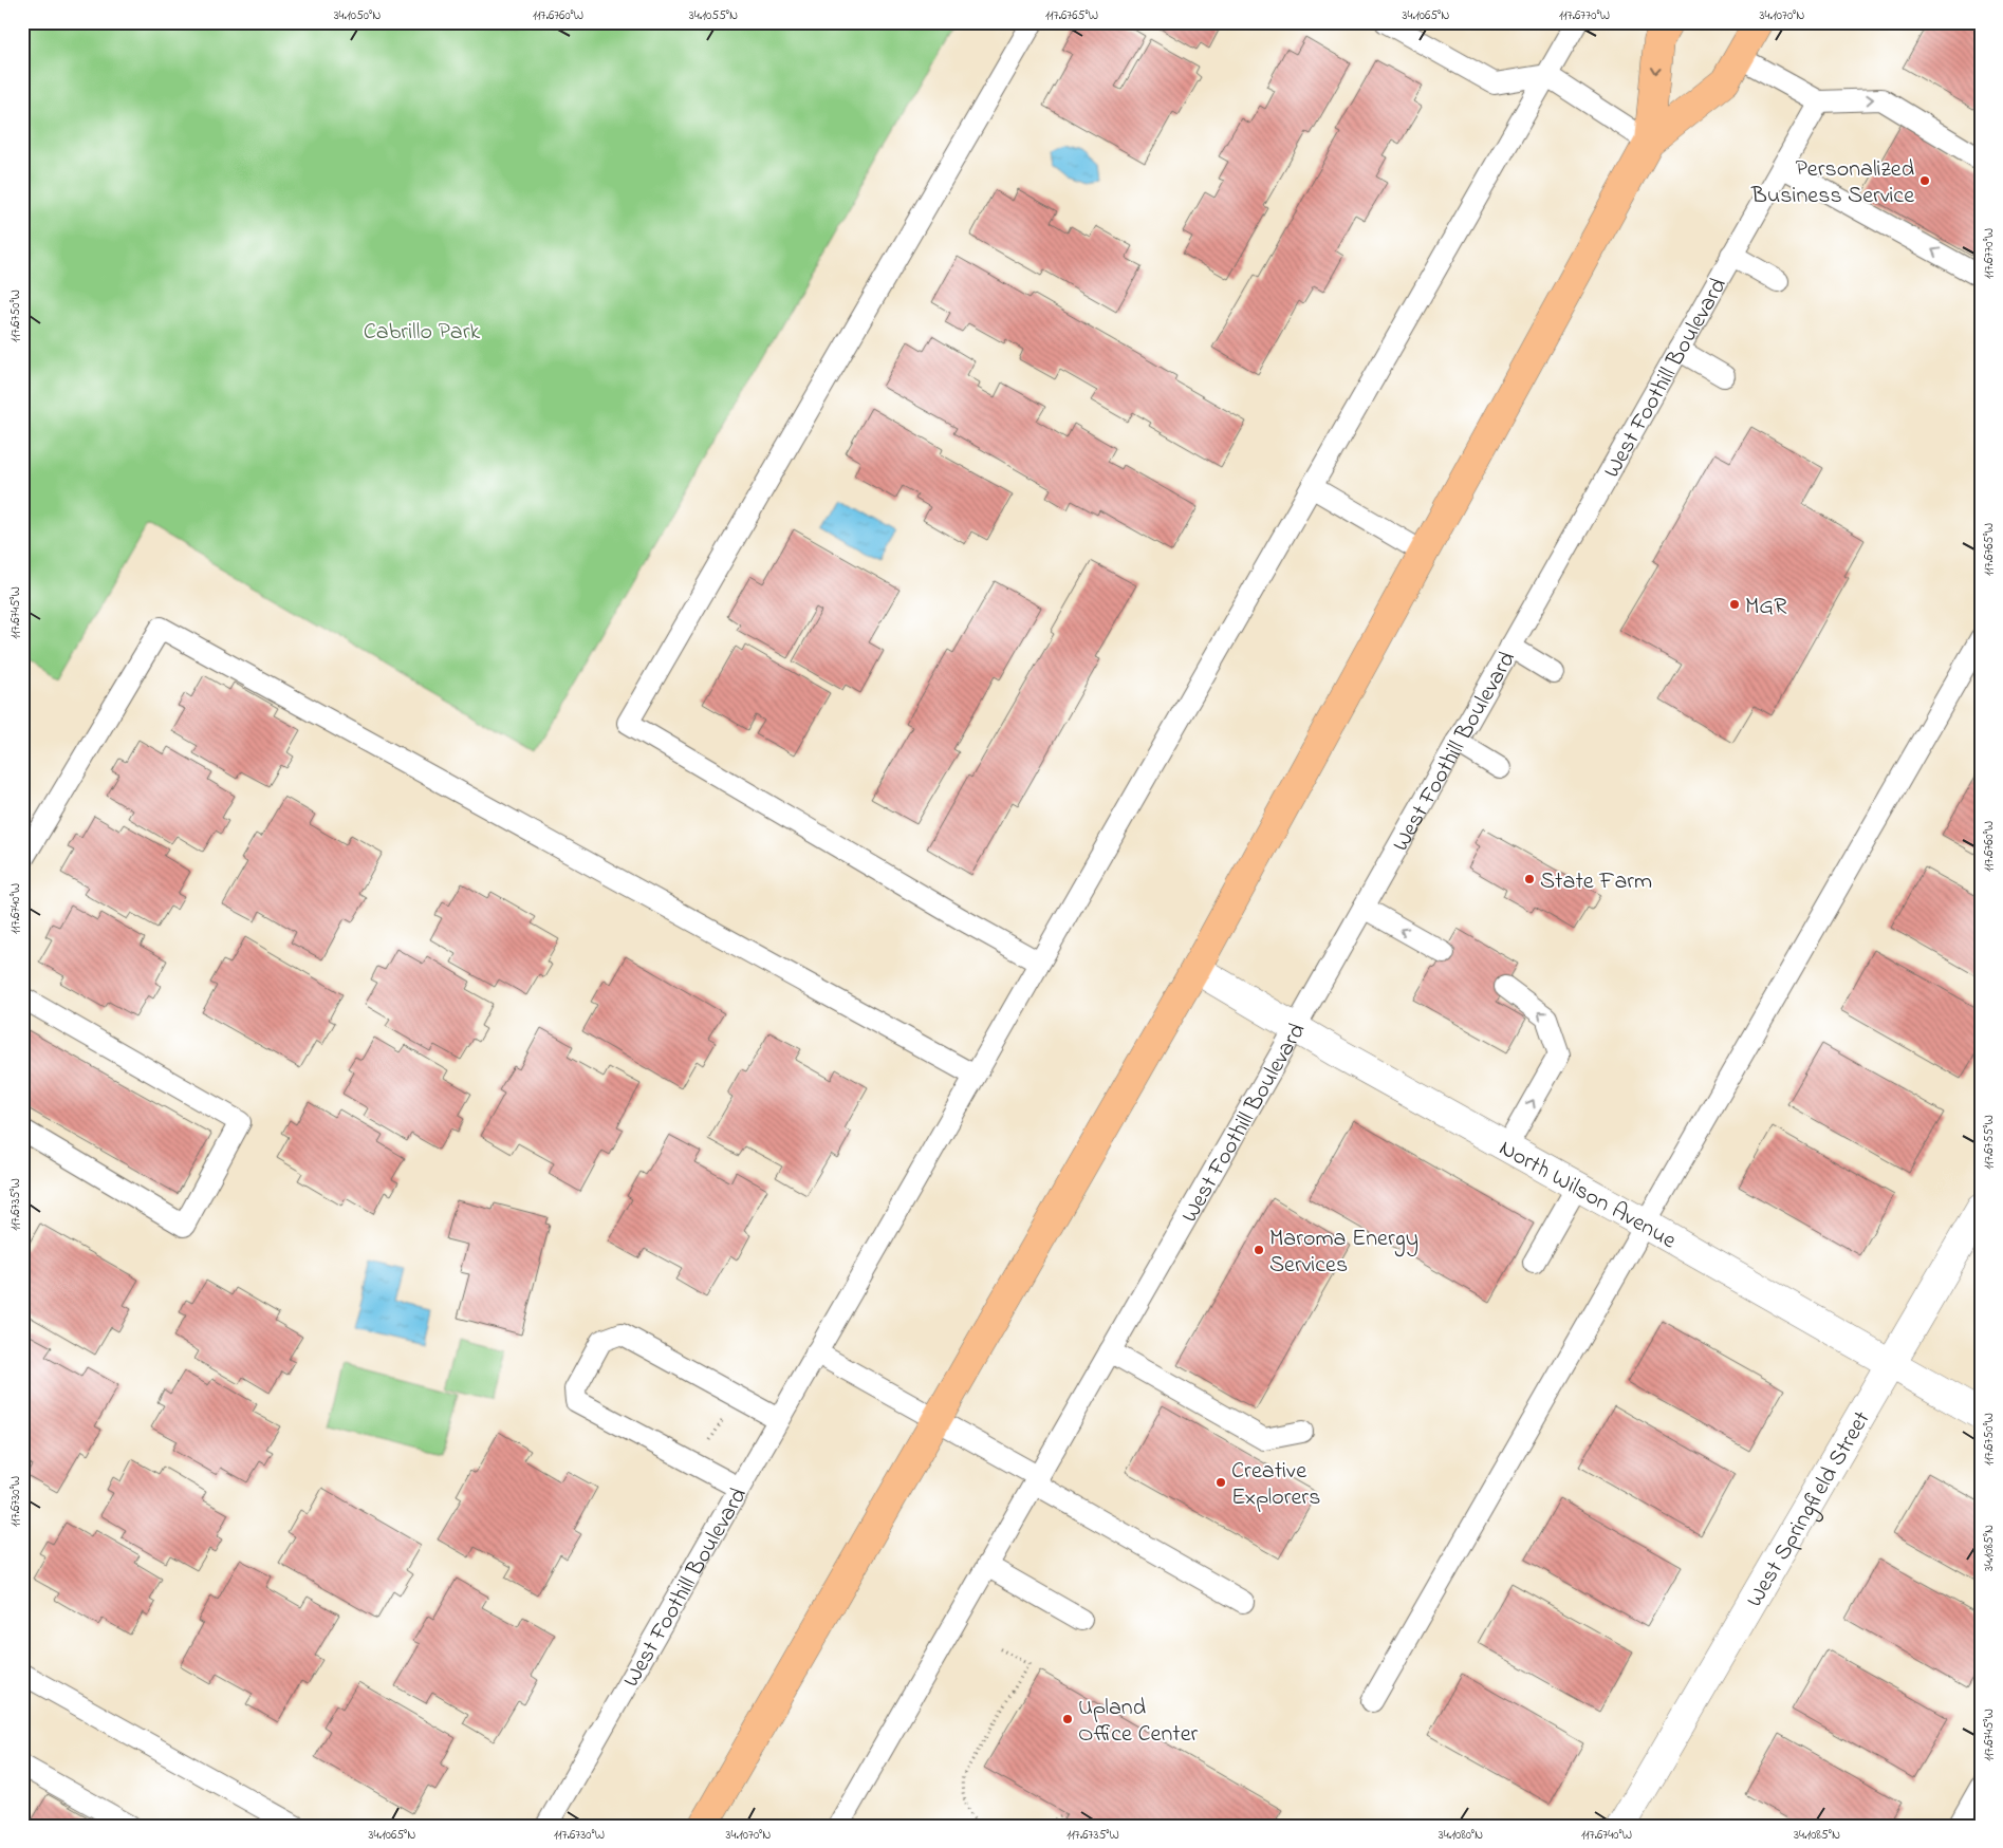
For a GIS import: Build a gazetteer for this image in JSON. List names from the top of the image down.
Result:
{
  "streets": {
    "street": ["North Wilson Avenue", "West Springfield Street"],
    "lane": ["West Foothill Boulevard"]
  },
  "crossings": [
    ["West Foothill Boulevard", "North Wilson Avenue"],
    ["North Wilson Avenue", "West Springfield Street"]
  ],
  "parks": ["Cabrillo Park"],
  "places": [
    "Personalized Business Service",
    "MGR",
    "State Farm",
    "Maroma Energy Services",
    "Creative Explorers",
    "Upland Office Center"
  ],
  "coordinates": [
    "34.1050°N",
    "117.6760°W",
    "34.1055°N",
    "117.6765°W",
    "34.1065°N",
    "117.6770°W",
    "34.1070°N",
    "117.6750°W",
    "117.6745°W",
    "117.6740°W",
    "117.6755°W",
    "117.6735°W",
    "117.6730°W",
    "34.1085°N",
    "34.1080°N"
  ]
}
